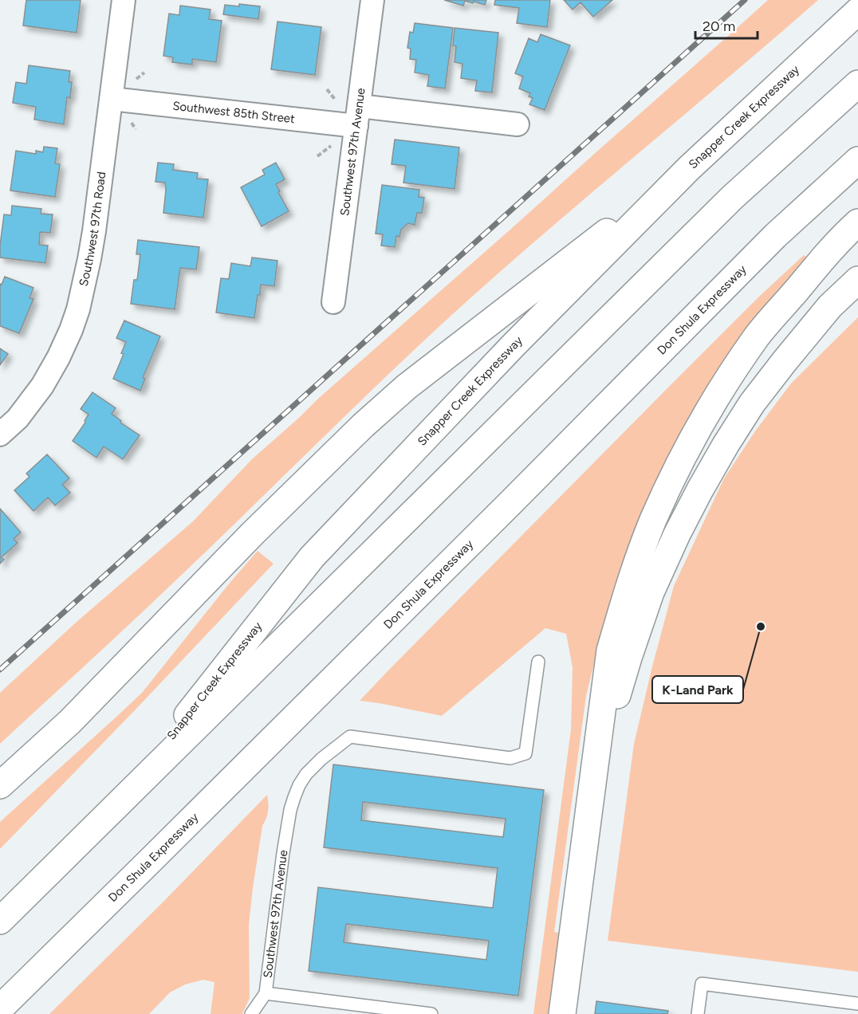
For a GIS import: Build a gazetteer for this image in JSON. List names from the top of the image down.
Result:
{
  "streets": {
    "highway": ["Snapper Creek Expressway", "Don Shula Expressway"],
    "street": ["Southwest 85th Street", "Southwest 97th Avenue", "Southwest 97th Road"]
  },
  "crossings": [
    ["Southwest 85th Street", "Southwest 97th Avenue"],
    ["Southwest 85th Street", "Southwest 97th Road"]
  ],
  "places": ["K-Land Park"],
  "scale_bar": "20 m"
}
